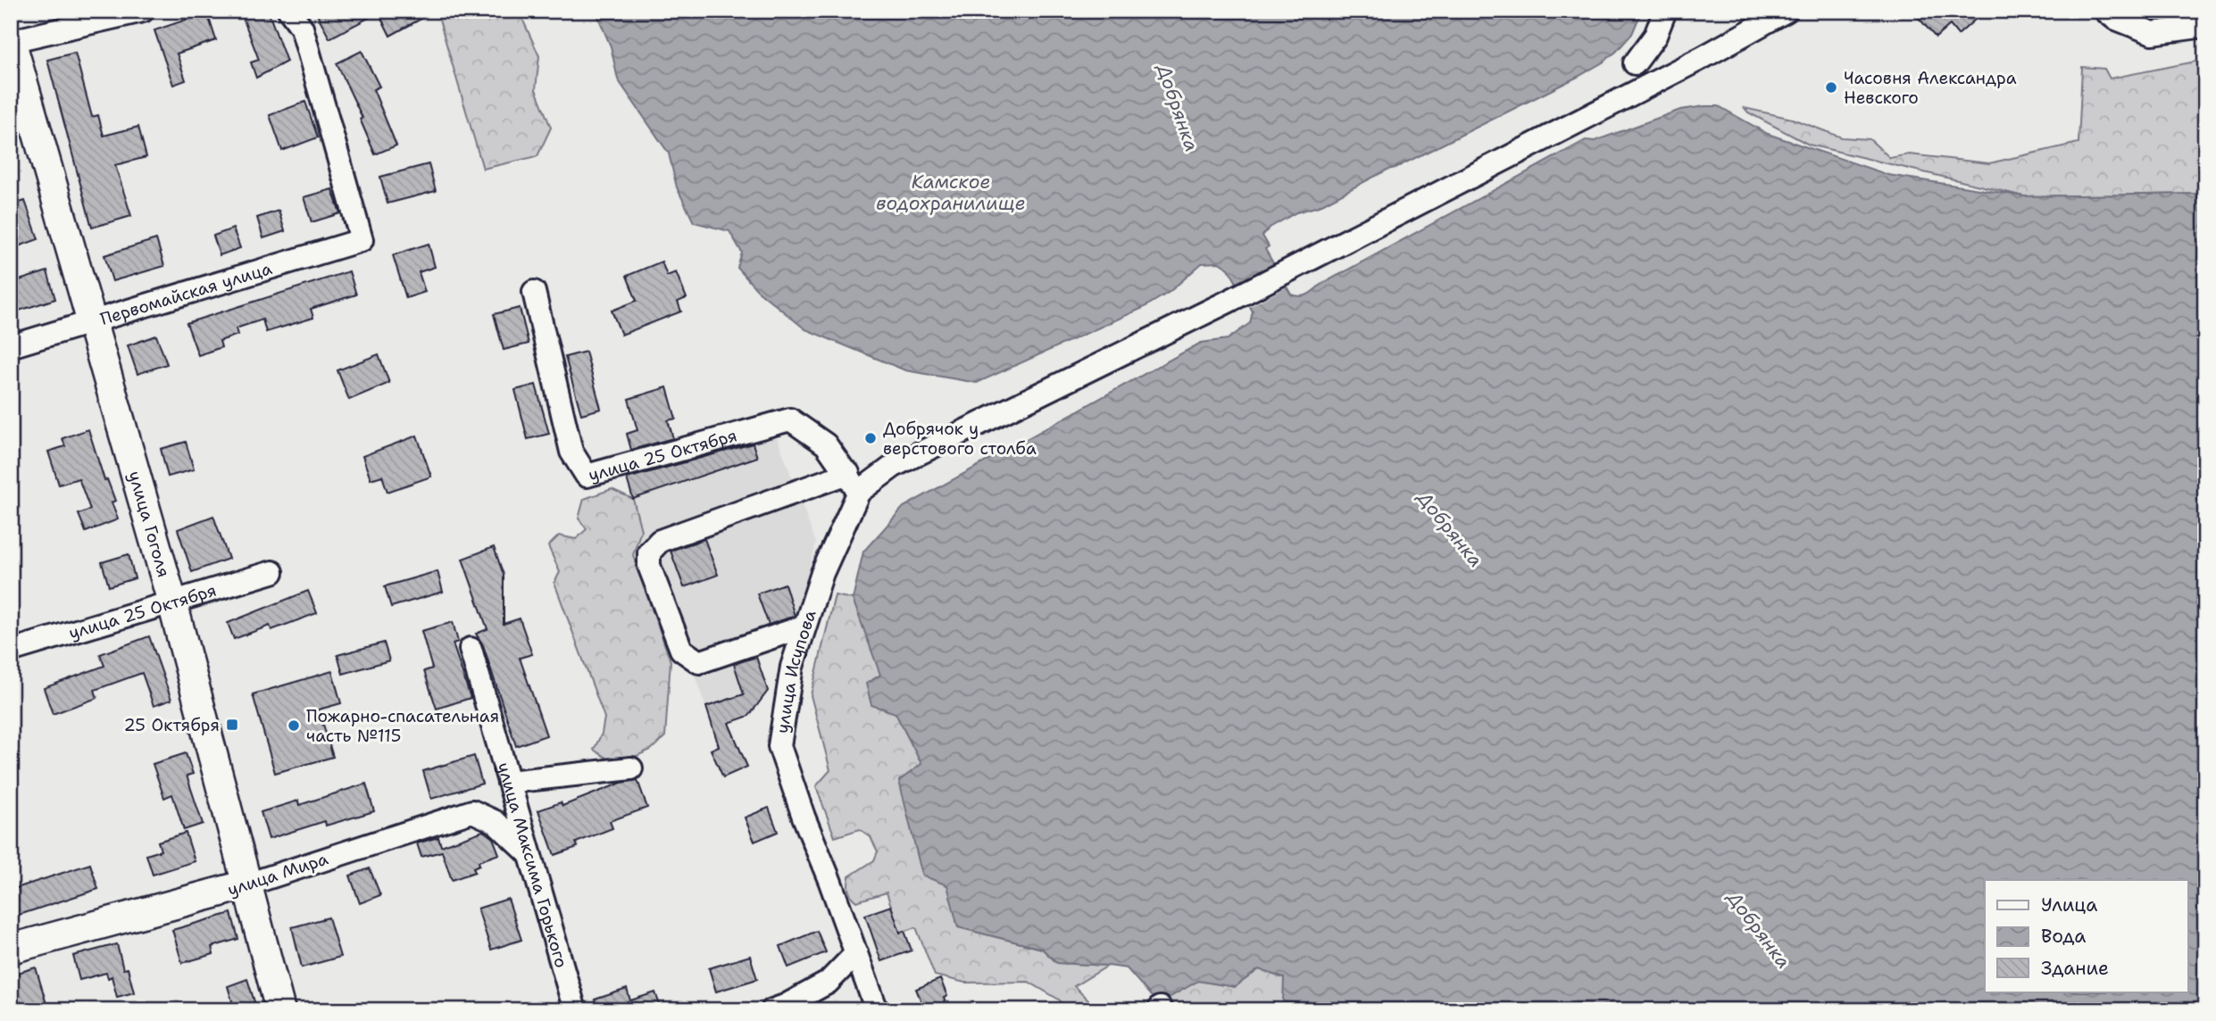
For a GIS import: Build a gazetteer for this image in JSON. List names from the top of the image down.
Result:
{
  "streets": {
    "main road": ["улица Гоголя", "улица Мира"],
    "street": [
      "Первомайская улица",
      "улица 25 Октября",
      "улица Исупова",
      "улица Максима Горького"
    ]
  },
  "crossings": [
    ["Первомайская улица", "улица Гоголя"],
    ["улица 25 Октября", "улица Гоголя"],
    ["улица 25 Октября", "улица Исупова"],
    ["улица Гоголя", "улица Мира"],
    ["улица Максима Горького", "улица Мира"]
  ],
  "water": ["Добрянка", "Камское водохранилище"],
  "places": {
    "other": ["Часовня Александра Невского", "Добрячок у верстового столба", "Пожарно-спасательная часть №115"],
    "transit": ["25 Октября"]
  },
  "legend": ["Улица", "Вода", "Здание"]
}
